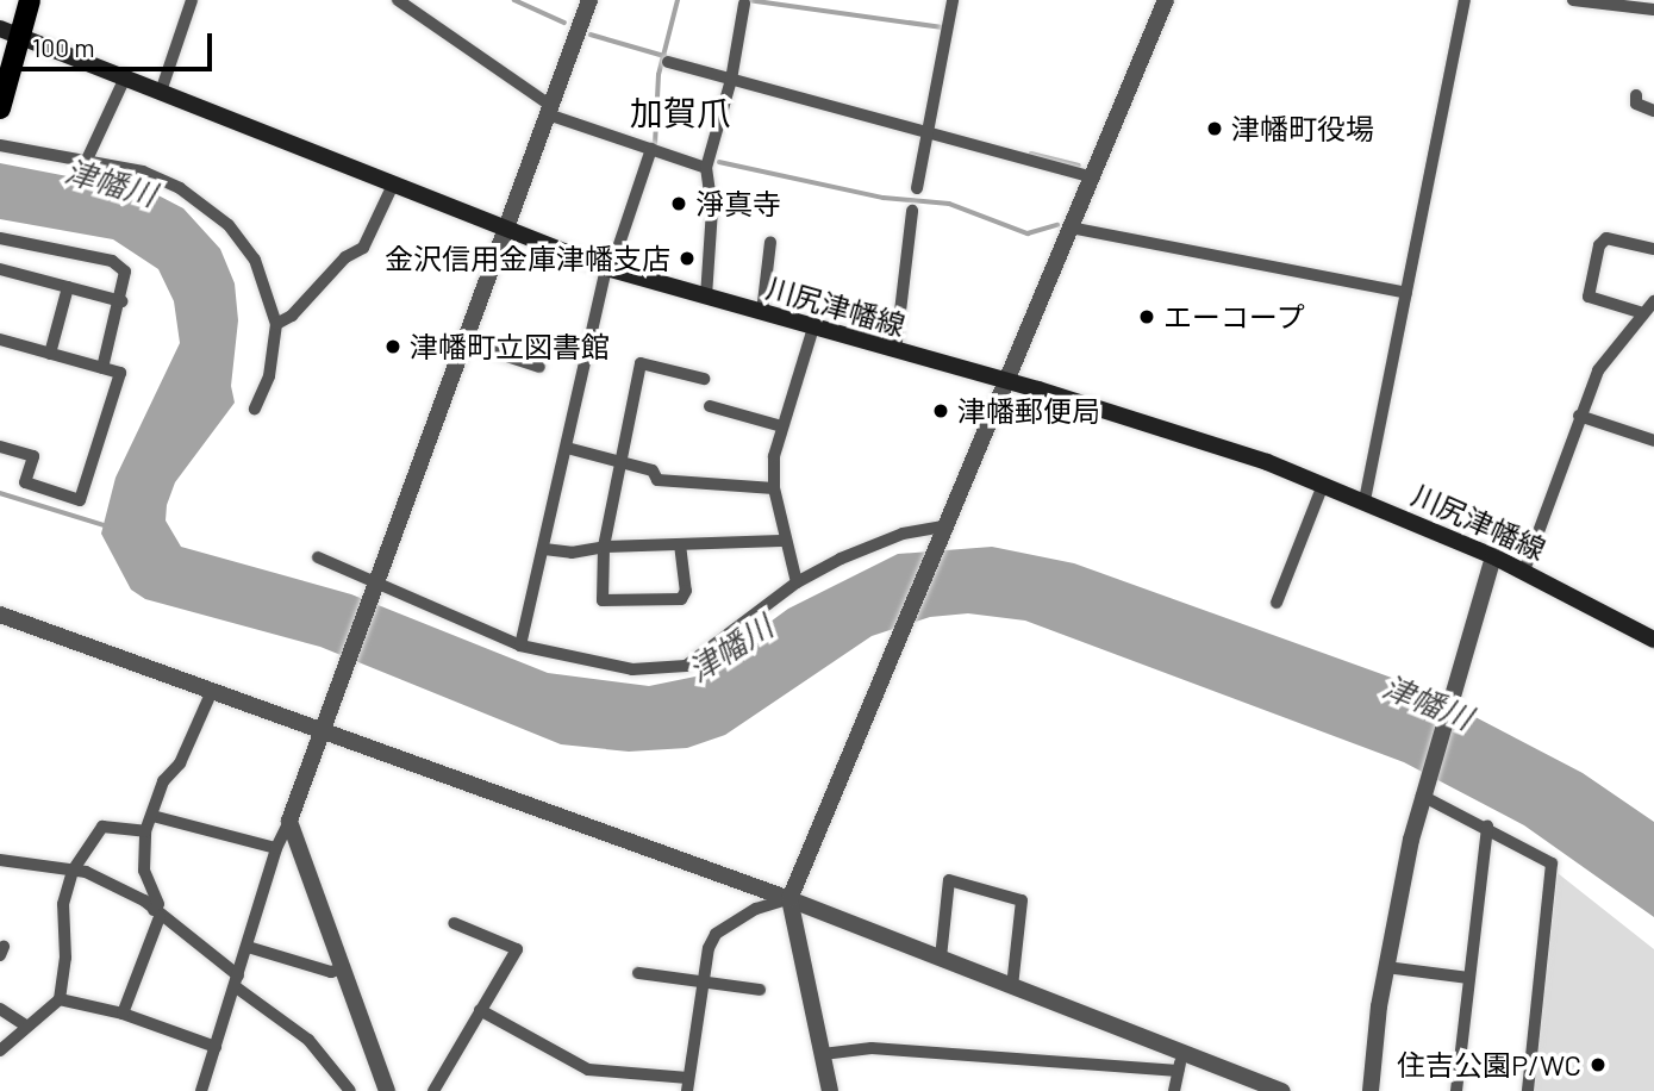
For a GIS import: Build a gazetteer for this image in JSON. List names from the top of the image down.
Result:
{
  "streets": {
    "main road": ["川尻津幡線"]
  },
  "districts": ["加賀爪"],
  "water": ["津幡川"],
  "places": [
    "津幡町役場",
    "淨真寺",
    "金沢信用金庫津幡支店",
    "エーコープ",
    "津幡町立図書館",
    "津幡郵便局",
    "住吉公園P/WC"
  ],
  "scale_bar": "100 m"
}
